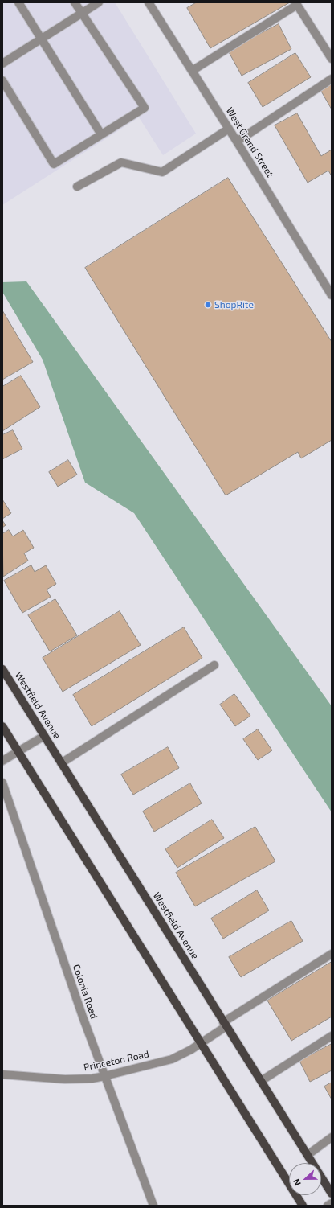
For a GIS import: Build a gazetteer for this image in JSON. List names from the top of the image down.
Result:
{
  "streets": {
    "main road": ["Westfield Avenue"],
    "street": ["West Grand Street", "Colonia Road", "Princeton Road"]
  },
  "crossings": [
    ["Westfield Avenue", "Princeton Road"],
    ["Colonia Road", "Princeton Road"]
  ],
  "places": ["ShopRite"],
  "north": "left"
}
